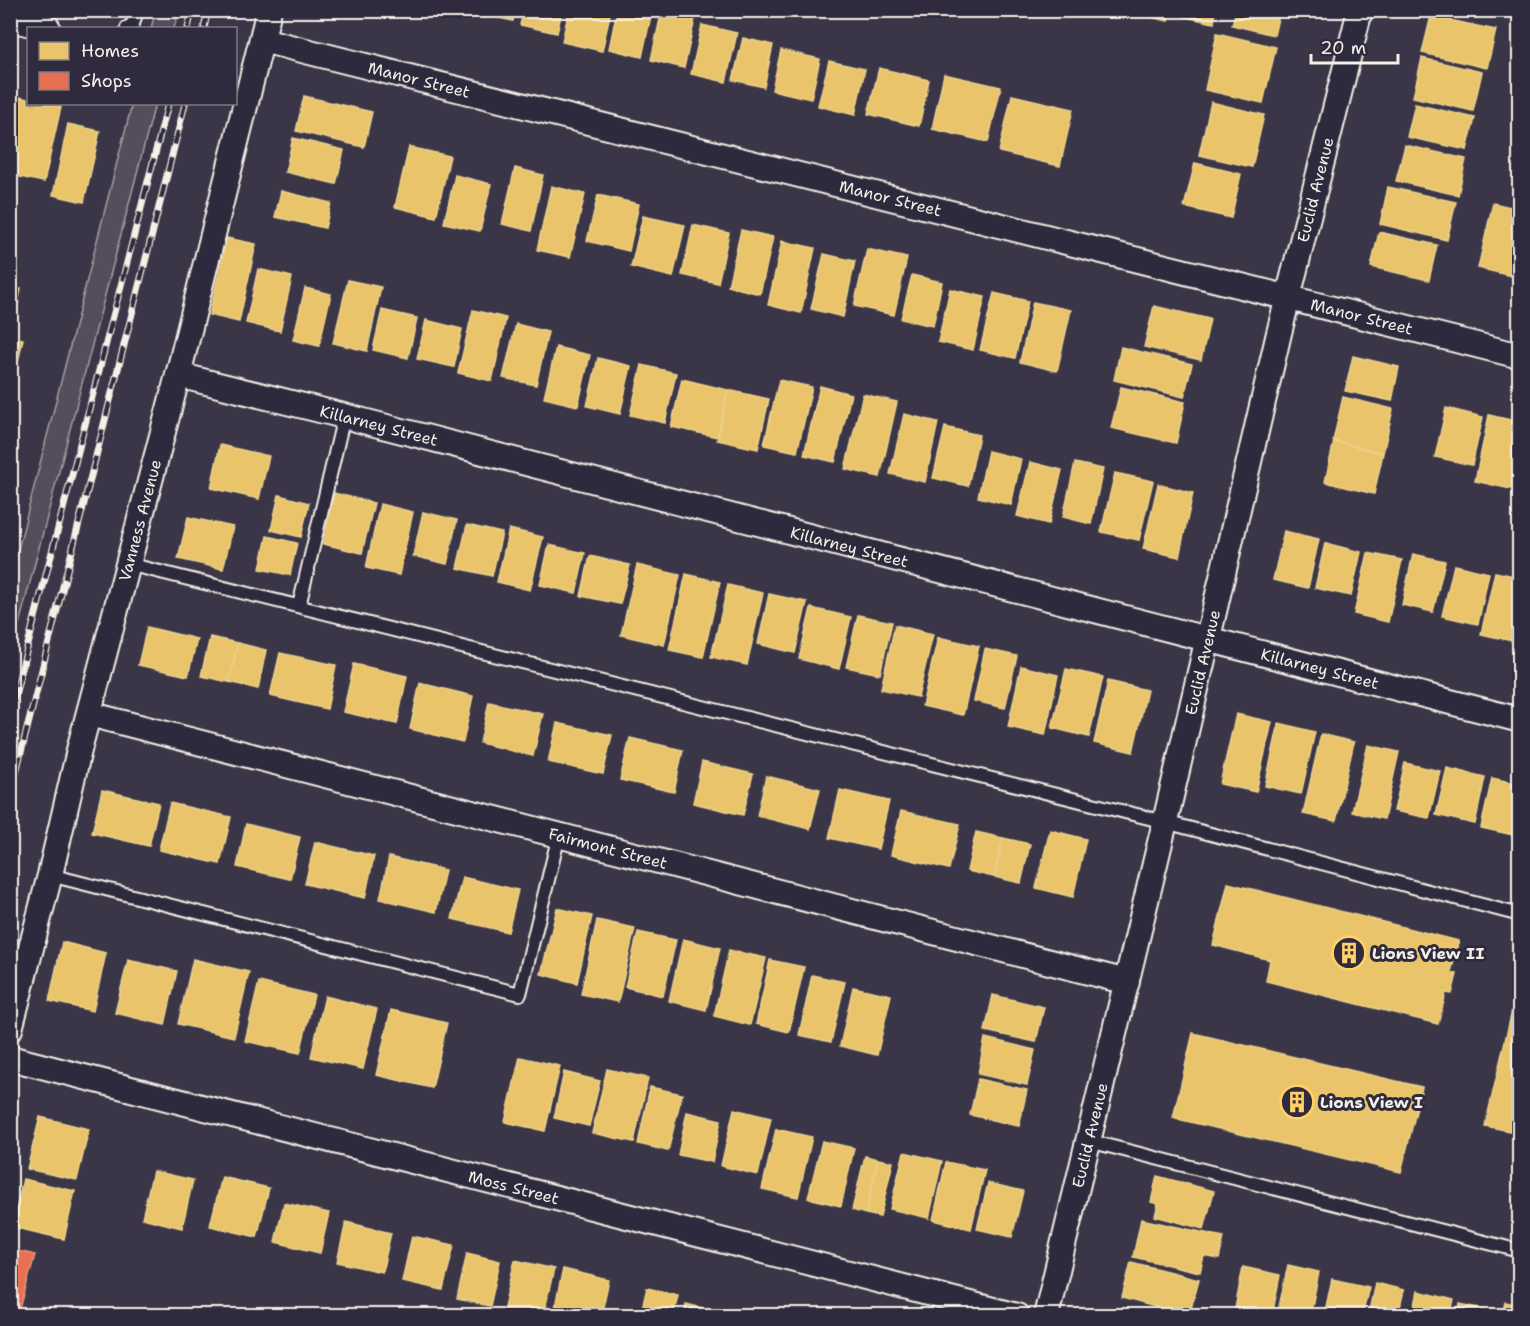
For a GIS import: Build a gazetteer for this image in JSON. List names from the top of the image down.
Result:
{
  "streets": {
    "street": [
      "Manor Street",
      "Euclid Avenue",
      "Killarney Street",
      "Vanness Avenue",
      "Fairmont Street",
      "Moss Street"
    ]
  },
  "crossings": [
    ["Manor Street", "Euclid Avenue"],
    ["Manor Street", "Vanness Avenue"],
    ["Euclid Avenue", "Killarney Street"],
    ["Euclid Avenue", "Fairmont Street"],
    ["Killarney Street", "Vanness Avenue"],
    ["Vanness Avenue", "Fairmont Street"]
  ],
  "places": {
    "building": ["Lions View II", "Lions View I"]
  },
  "legend": ["Homes", "Shops"],
  "scale_bar": "20 m"
}
